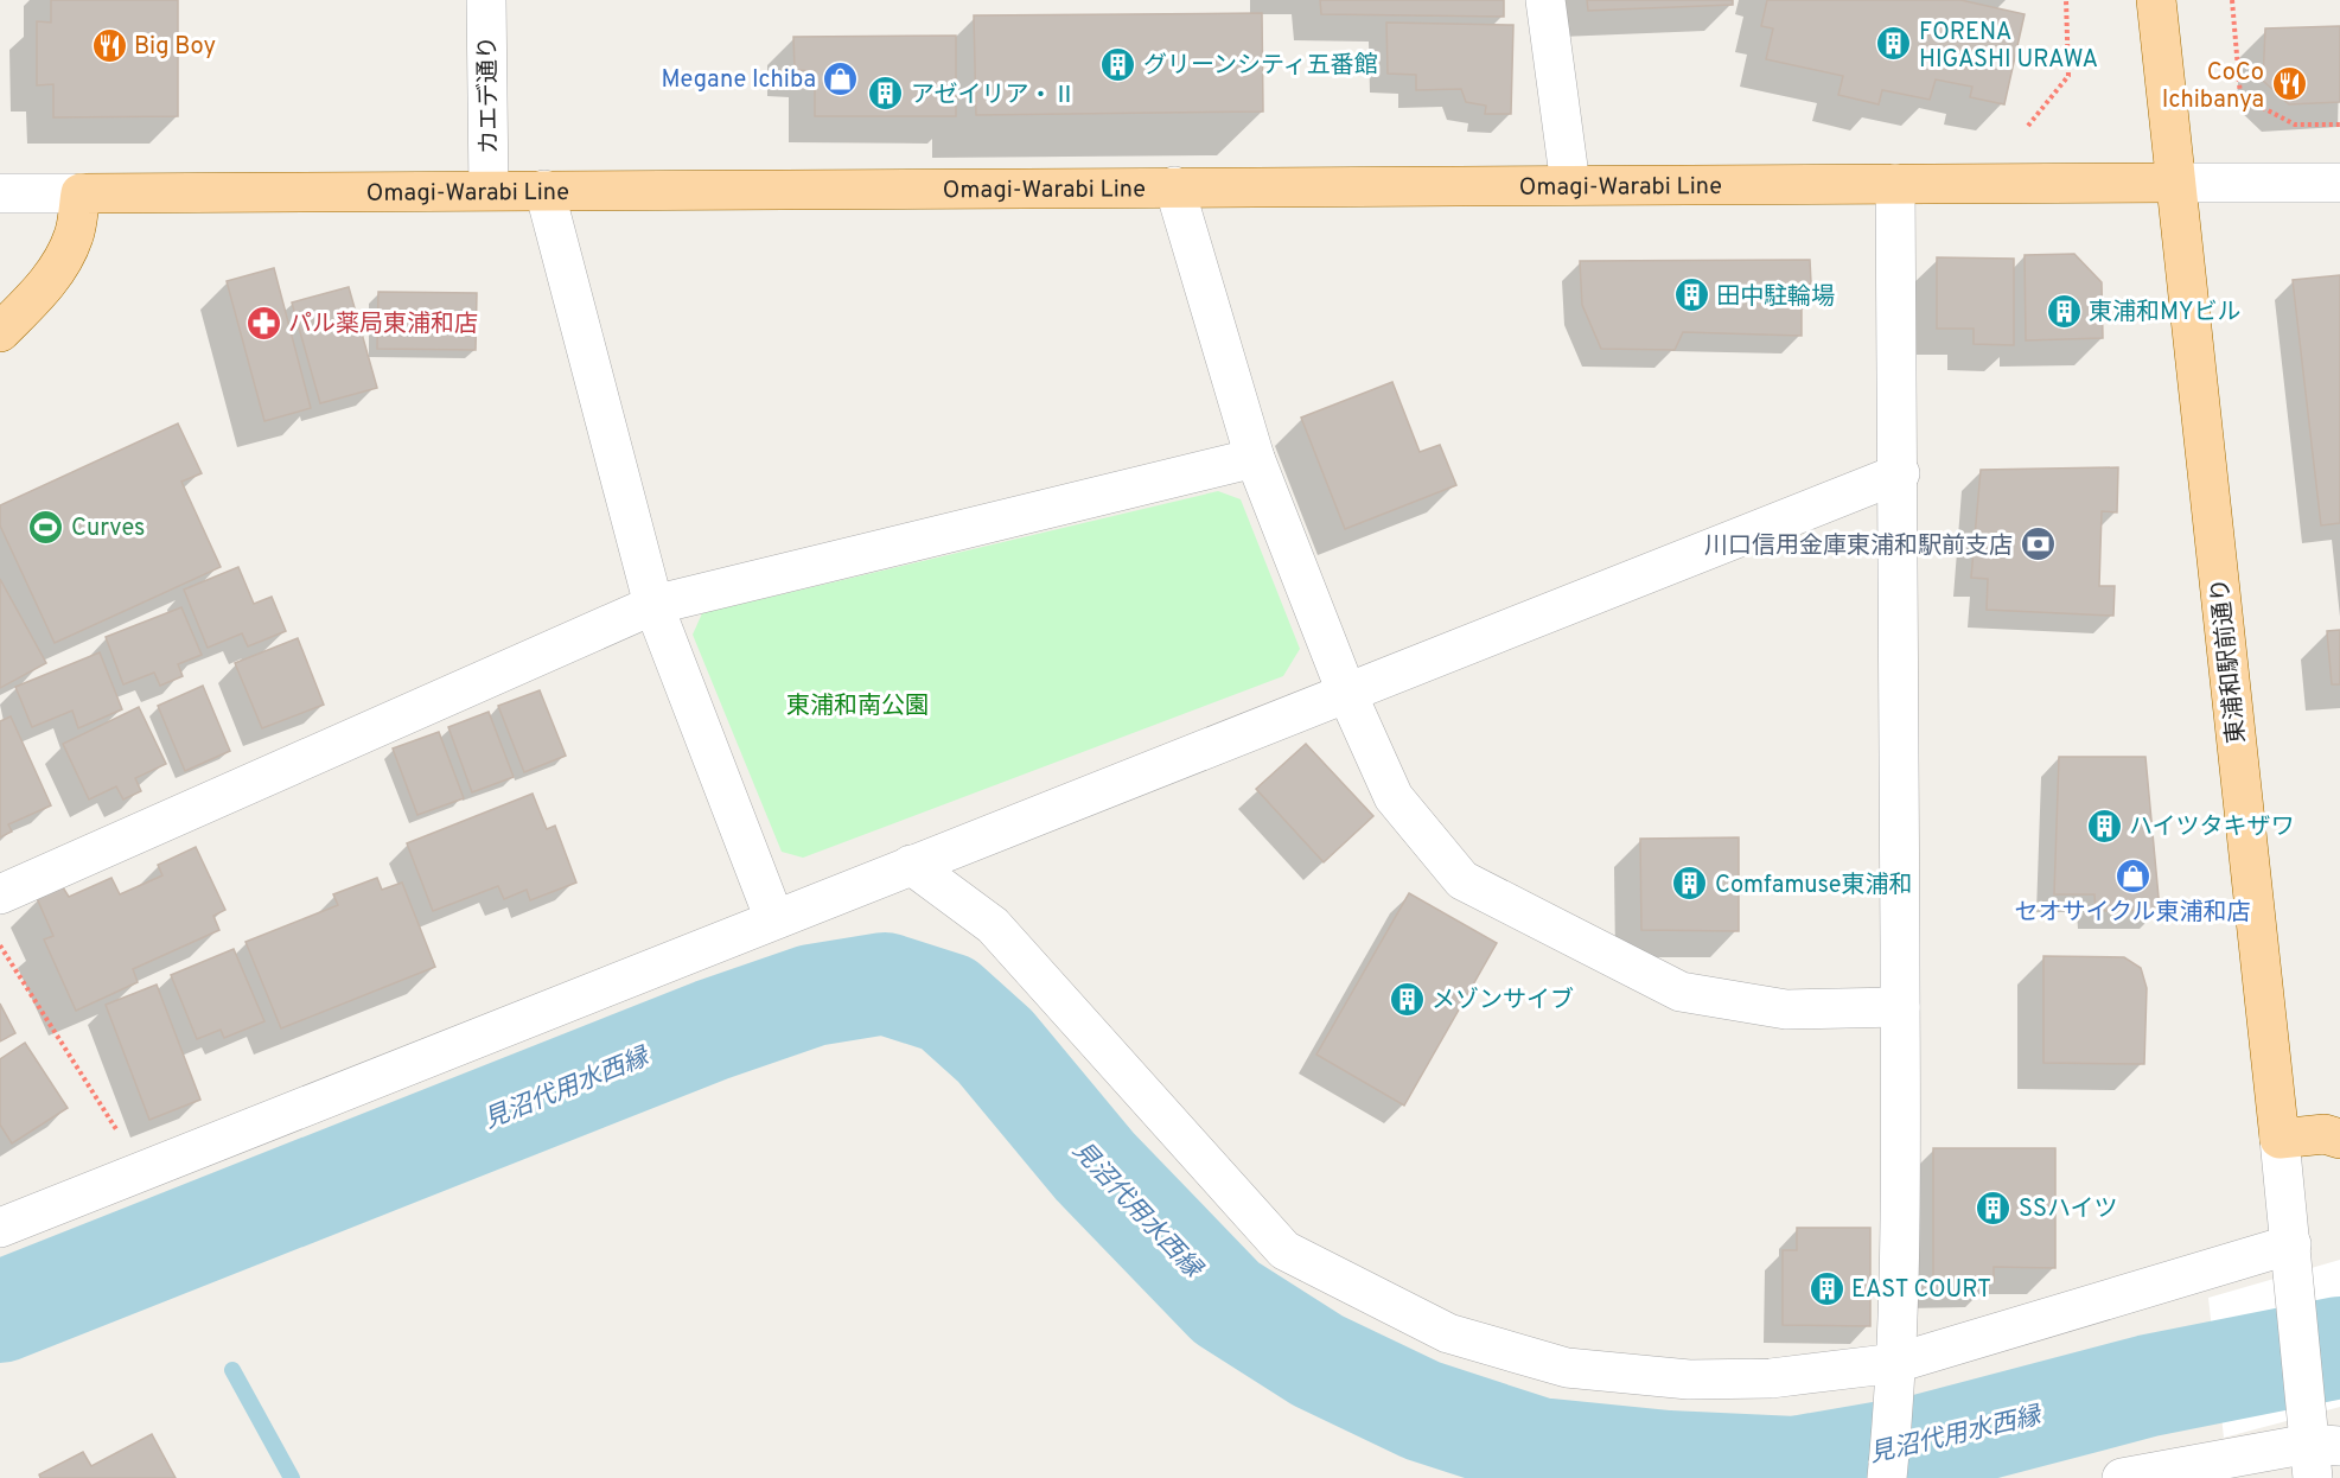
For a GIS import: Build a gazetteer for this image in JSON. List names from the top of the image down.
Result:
{
  "streets": {
    "main road": ["Omagi-Warabi Line", "東浦和駅前通り"],
    "street": ["カエデ通り"]
  },
  "crossings": [
    ["カエデ通り", "Omagi-Warabi Line"],
    ["Omagi-Warabi Line", "東浦和駅前通り"]
  ],
  "water": ["見沼代用水西縁"],
  "parks": ["東浦和南公園"],
  "places": {
    "building": [
      "FORENA HIGASHI URAWA",
      "グリーンシティ五番館",
      "アゼイリア・Ⅱ",
      "田中駐輪場",
      "東浦和MYビル",
      "ハイツタキザワ",
      "Comfamuse東浦和",
      "メゾンサイブ",
      "SSハイツ",
      "EAST COURT"
    ],
    "restaurant": ["Big Boy", "CoCo Ichibanya"],
    "shop": ["Megane Ichiba", "セオサイクル東浦和店"],
    "pharmacy": ["パル薬局東浦和店"],
    "sports": ["Curves"],
    "bank": ["川口信用金庫東浦和駅前支店"]
  }
}
